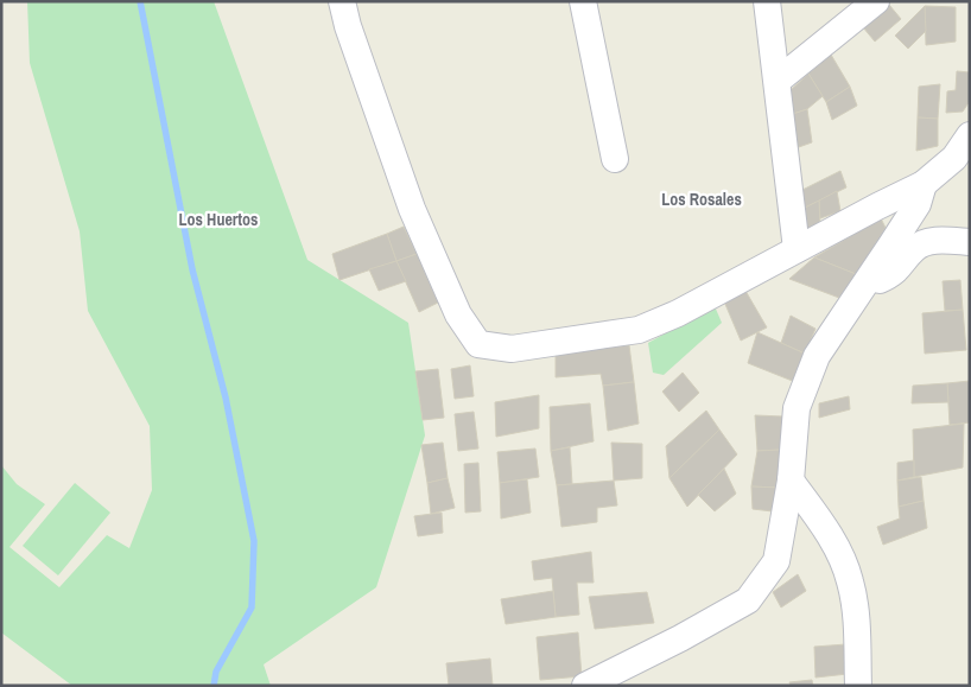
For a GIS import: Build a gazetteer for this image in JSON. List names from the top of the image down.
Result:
{
  "districts": ["Los Rosales", "Los Huertos"]
}
